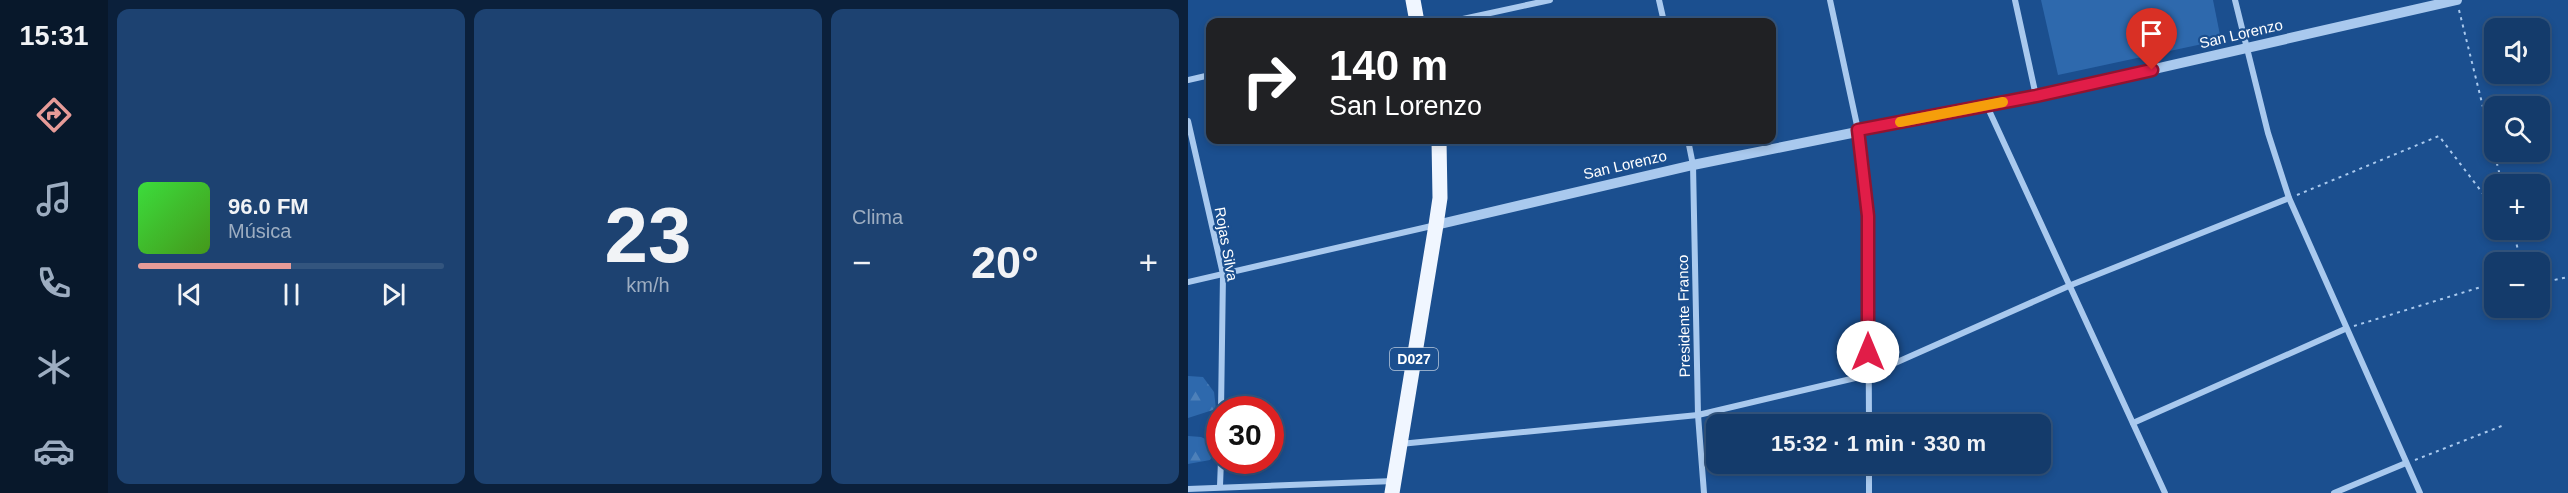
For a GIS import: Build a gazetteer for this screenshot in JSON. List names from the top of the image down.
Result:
{
  "streets": {
    "main road": ["D027"],
    "street": ["San Lorenzo", "Rojas Silva", "Presidente Franco"]
  },
  "crossings": [
    ["San Lorenzo", "Rojas Silva"],
    ["San Lorenzo", "Presidente Franco"],
    ["San Lorenzo", "D027"]
  ],
  "page": {
    "tabs": "15:31",
    "tile": [
      ["23", "km/h"],
      "Clima"
    ],
    "map_buttons": ["+", "−"],
    "turn": ["140 m", "San Lorenzo"],
    "song": ["96.0 FM", "Música"],
    "heat": ["−", "20°", "+"],
    "limit": "30",
    "trip": "15:32 · 1 min · 330 m"
  }
}
